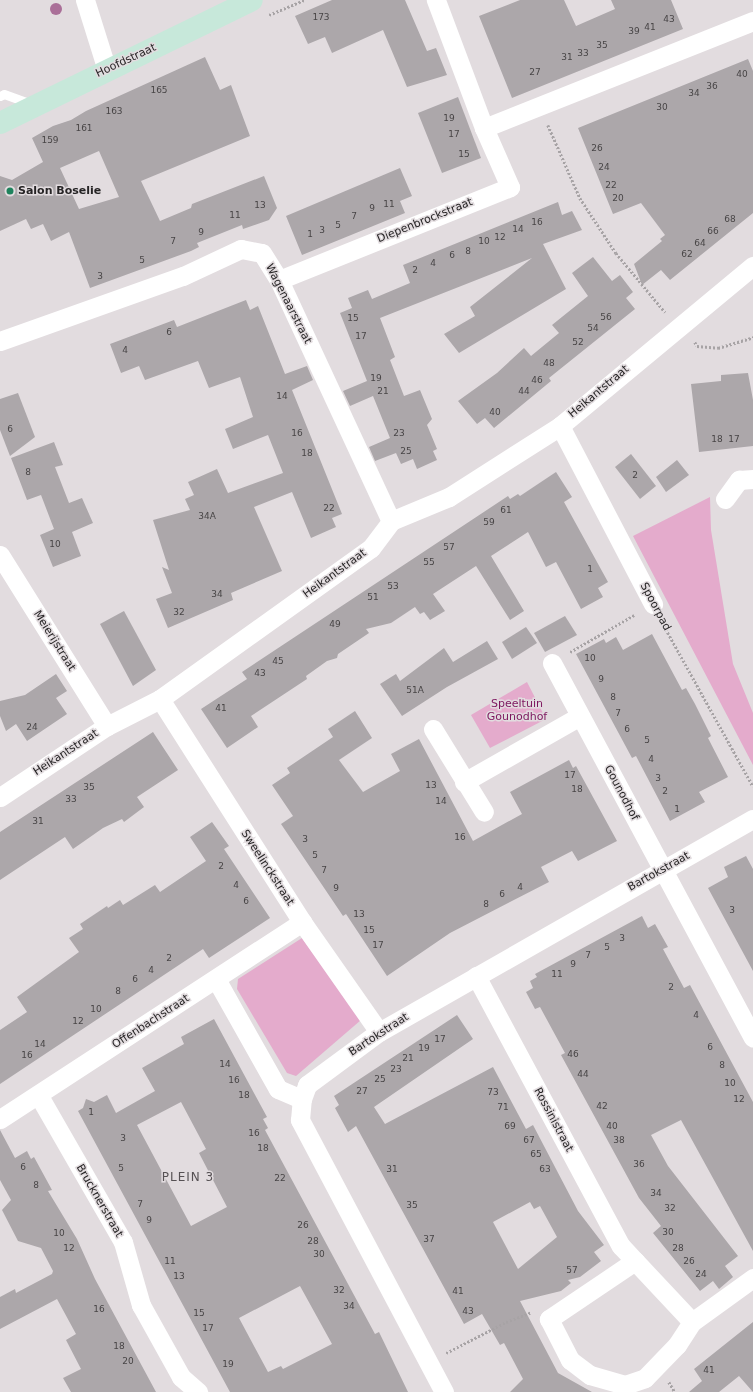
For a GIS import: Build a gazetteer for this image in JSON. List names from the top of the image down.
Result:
{
  "streets": {
    "main road": ["Hoofdstraat"],
    "street": [
      "Diepenbrockstraat",
      "Wagenaarstraat",
      "Heikantstraat",
      "Spoorpad",
      "Meierijstraat",
      "Gounodhof",
      "Sweelinckstraat",
      "Bartokstraat",
      "Offenbachstraat",
      "Rossinistraat",
      "Brucknerstraat"
    ]
  },
  "crossings": [
    ["Diepenbrockstraat", "Wagenaarstraat"],
    ["Wagenaarstraat", "Heikantstraat"],
    ["Heikantstraat", "Spoorpad"],
    ["Heikantstraat", "Meierijstraat"],
    ["Heikantstraat", "Sweelinckstraat"],
    ["Gounodhof", "Bartokstraat"],
    ["Sweelinckstraat", "Bartokstraat"],
    ["Sweelinckstraat", "Offenbachstraat"],
    ["Bartokstraat", "Rossinistraat"],
    ["Offenbachstraat", "Brucknerstraat"]
  ],
  "districts": ["PLEIN 3"],
  "parks": ["Speeltuin Gounodhof"],
  "places": ["Salon Boselie"],
  "house_numbers": [
    "173",
    "43",
    "41",
    "39",
    "35",
    "33",
    "31",
    "27",
    "40",
    "36",
    "165",
    "34",
    "30",
    "163",
    "19",
    "161",
    "17",
    "159",
    "26",
    "15",
    "24",
    "22",
    "20",
    "11",
    "13",
    "9",
    "11",
    "7",
    "68",
    "16",
    "5",
    "14",
    "3",
    "66",
    "9",
    "1",
    "12",
    "7",
    "10",
    "64",
    "8",
    "62",
    "6",
    "5",
    "4",
    "2",
    "3",
    "56",
    "15",
    "54",
    "6",
    "17",
    "52",
    "4",
    "48",
    "19",
    "46",
    "21",
    "44",
    "14",
    "40",
    "6",
    "16",
    "23",
    "18",
    "17",
    "25",
    "18",
    "8",
    "2",
    "22",
    "61",
    "34A",
    "59",
    "10",
    "57",
    "55",
    "1",
    "53",
    "34",
    "51",
    "32",
    "49",
    "10",
    "45",
    "43",
    "9",
    "51A",
    "8",
    "41",
    "7",
    "24",
    "6",
    "5",
    "4",
    "17",
    "3",
    "13",
    "35",
    "18",
    "2",
    "33",
    "14",
    "1",
    "31",
    "16",
    "3",
    "5",
    "2",
    "7",
    "4",
    "4",
    "9",
    "6",
    "6",
    "8",
    "3",
    "13",
    "15",
    "3",
    "17",
    "5",
    "7",
    "2",
    "9",
    "4",
    "11",
    "6",
    "2",
    "8",
    "10",
    "4",
    "12",
    "17",
    "14",
    "6",
    "19",
    "46",
    "16",
    "21",
    "14",
    "8",
    "23",
    "44",
    "25",
    "16",
    "10",
    "27",
    "73",
    "18",
    "12",
    "42",
    "71",
    "1",
    "69",
    "40",
    "16",
    "3",
    "67",
    "38",
    "18",
    "65",
    "36",
    "6",
    "5",
    "31",
    "63",
    "22",
    "8",
    "34",
    "7",
    "35",
    "32",
    "9",
    "26",
    "30",
    "10",
    "37",
    "28",
    "12",
    "28",
    "30",
    "11",
    "26",
    "57",
    "24",
    "13",
    "32",
    "41",
    "34",
    "16",
    "43",
    "15",
    "17",
    "18",
    "20",
    "19",
    "41"
  ]
}
